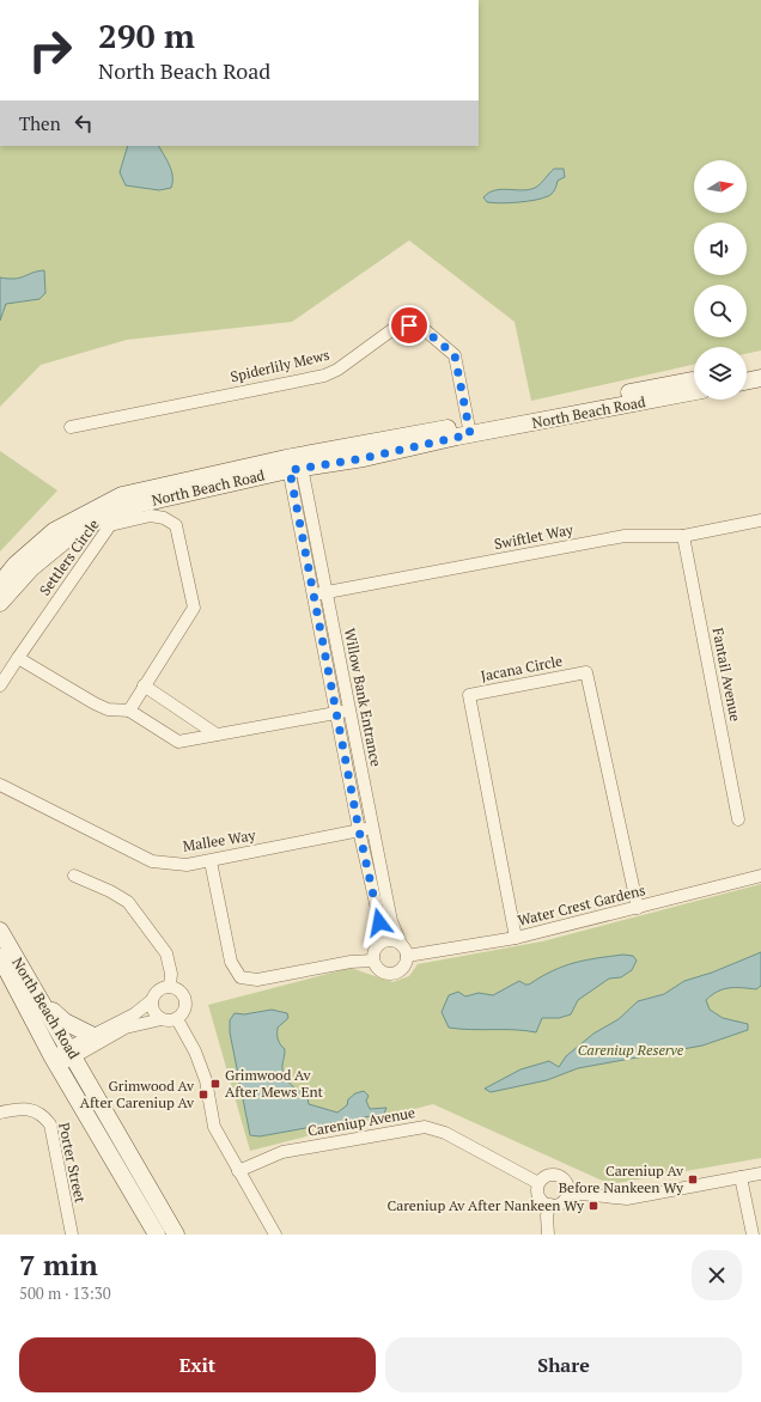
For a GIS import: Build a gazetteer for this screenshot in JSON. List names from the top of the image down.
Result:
{
  "streets": {
    "main road": ["North Beach Road"],
    "street": [
      "Spiderlily Mews",
      "Swiftlet Way",
      "Settlers Circle",
      "Jacana Circle",
      "Fantail Avenue",
      "Willow Bank Entrance",
      "Mallee Way",
      "Water Crest Gardens",
      "Careniup Avenue",
      "Porter Street"
    ]
  },
  "crossings": [
    ["Spiderlily Mews", "North Beach Road"],
    ["North Beach Road", "Willow Bank Entrance"],
    ["Swiftlet Way", "Fantail Avenue"],
    ["Swiftlet Way", "Willow Bank Entrance"],
    ["Jacana Circle", "Water Crest Gardens"],
    ["Willow Bank Entrance", "Mallee Way"],
    ["Willow Bank Entrance", "Water Crest Gardens"]
  ],
  "parks": ["Careniup Reserve"],
  "places": {
    "transit": [
      "Grimwood Av After Mews Ent",
      "Grimwood Av After Careniup Av",
      "Careniup Av Before Nankeen Wy",
      "Careniup Av After Nankeen Wy"
    ]
  },
  "north": "right",
  "page": {
    "turn": ["290 m", "North Beach Road"],
    "then": "Then",
    "heading": ["7 min", "500 m · 13:30"],
    "buttons": ["Exit", "Share"]
  }
}
